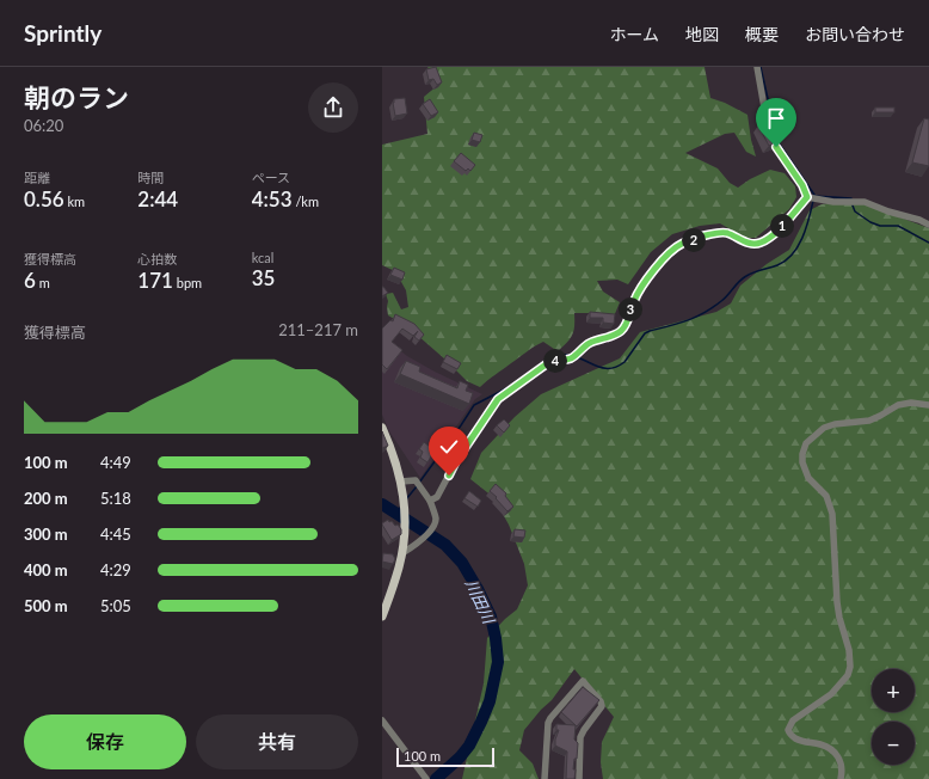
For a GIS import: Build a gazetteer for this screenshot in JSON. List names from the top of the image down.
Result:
{
  "water": ["川田川"],
  "scale_bar": "100 m",
  "page": {
    "header": "Sprintly",
    "nav": [
      "ホーム",
      "地図",
      "概要",
      "お問い合わせ"
    ],
    "heading": ["朝のラン", "06:20"],
    "stats": [
      ["距離", "0.56 km"],
      ["時間", "2:44"],
      ["ペース", "4:53 /km"],
      ["獲得標高", "6 m"],
      ["心拍数", "171 bpm"],
      ["kcal", "35"]
    ],
    "pins": [
      "1",
      "2",
      "3",
      "4"
    ],
    "chart": ["獲得標高", "211–217 m"],
    "list": [
      {
        "name": "100 m",
        "note": "4:49"
      },
      {
        "name": "200 m",
        "note": "5:18"
      },
      {
        "name": "300 m",
        "note": "4:45"
      },
      {
        "name": "400 m",
        "note": "4:29"
      },
      {
        "name": "500 m",
        "note": "5:05"
      }
    ],
    "map_buttons": ["+", "−"],
    "buttons": ["保存", "共有"],
    "scale": "100 m"
  }
}
